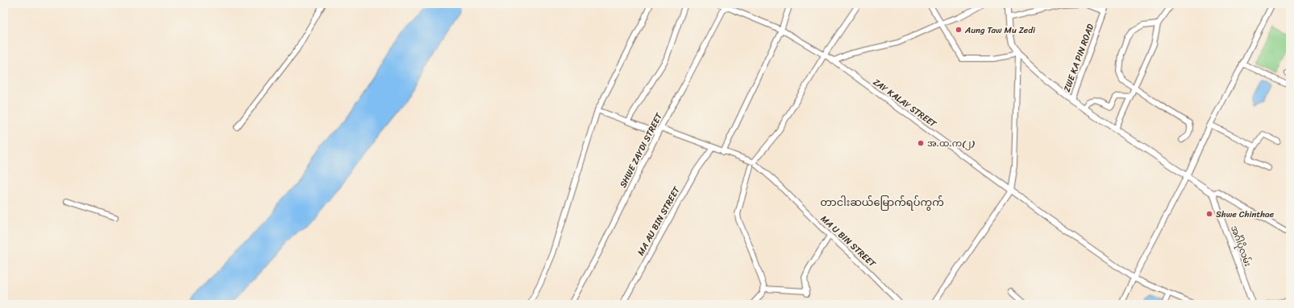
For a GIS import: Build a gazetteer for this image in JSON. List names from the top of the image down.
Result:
{
  "streets": {
    "main road": ["အင်္ဂါပိုလမ်း"],
    "street": [
      "ZWE KA PIN ROAD",
      "ZAY KALAY STREET",
      "SHWE ZAYDI STREET",
      "MA AU BIN STREET",
      "MA U BIN STREET"
    ]
  },
  "crossings": [
    ["ZAY KALAY STREET", "SHWE ZAYDI STREET"],
    ["SHWE ZAYDI STREET", "MA U BIN STREET"],
    ["MA AU BIN STREET", "MA U BIN STREET"]
  ],
  "districts": ["တာငါးဆယ်မြောက်ရပ်ကွက်"],
  "places": ["Aung Taw Mu Zedi", "အ.ထ.က(၂)", "Shwe Chinthae"]
}
